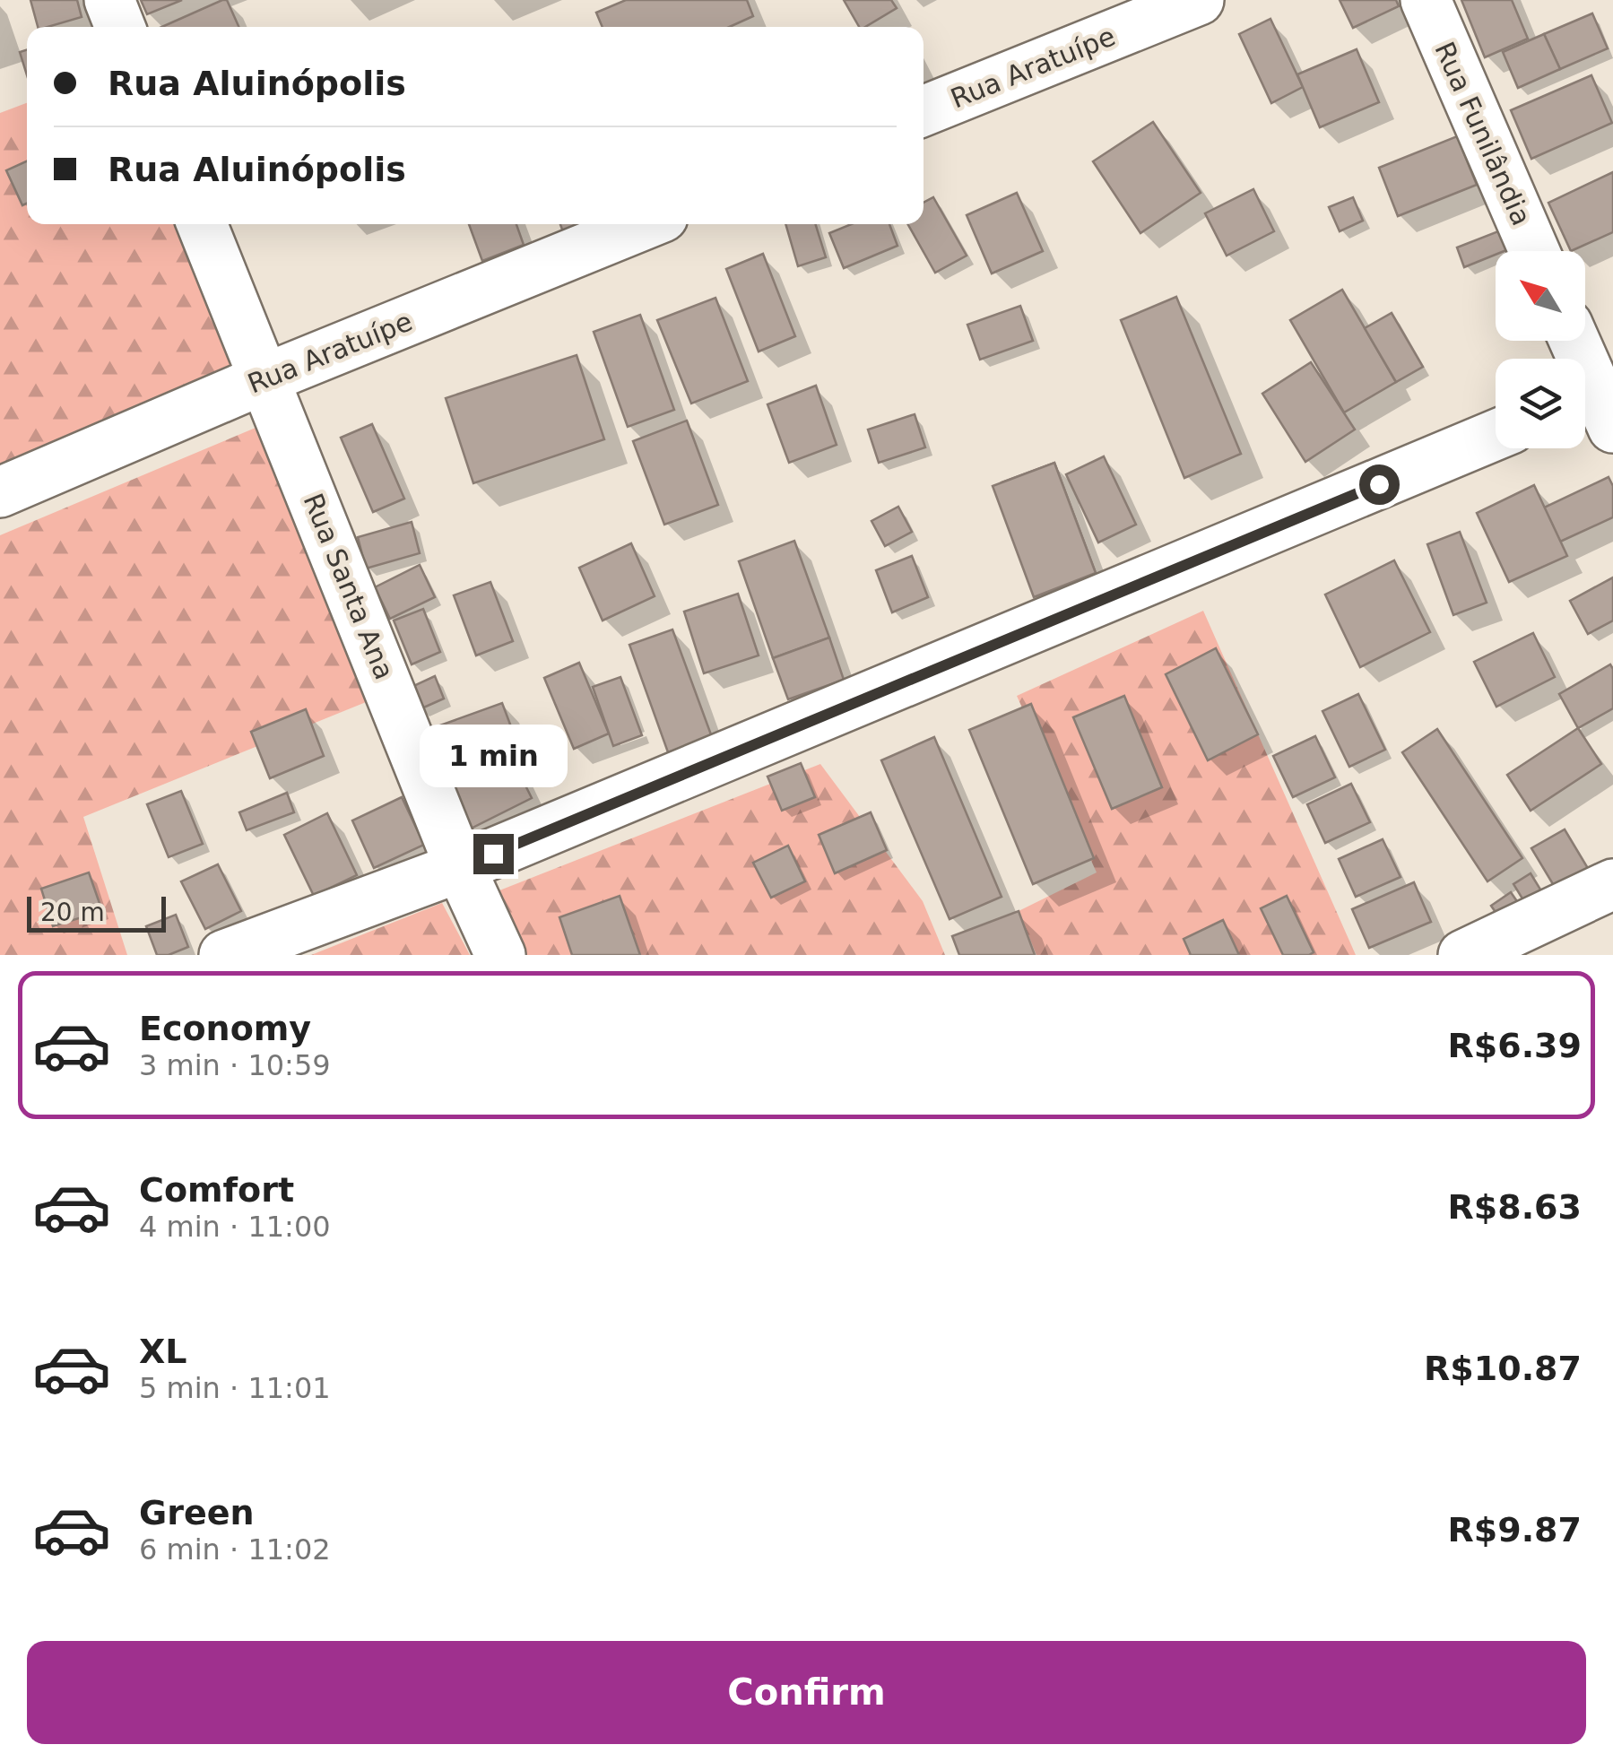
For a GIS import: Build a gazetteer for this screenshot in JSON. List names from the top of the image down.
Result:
{
  "streets": {
    "street": ["Rua Aratuípe", "Rua Funilândia", "Rua Santa Ana"]
  },
  "crossings": [
    ["Rua Aratuípe", "Rua Santa Ana"]
  ],
  "scale_bar": "20 m",
  "north": "top left",
  "page": {
    "banner": ["Rua Aluinópolis", "Rua Aluinópolis"],
    "bubble": "1 min",
    "scale": "20 m",
    "list": [
      {
        "name": "Economy",
        "note": "3 min · 10:59",
        "value": "R$6.39"
      },
      {
        "name": "Comfort",
        "note": "4 min · 11:00",
        "value": "R$8.63"
      },
      {
        "name": "XL",
        "note": "5 min · 11:01",
        "value": "R$10.87"
      },
      {
        "name": "Green",
        "note": "6 min · 11:02",
        "value": "R$9.87"
      }
    ],
    "buttons": "Confirm"
  }
}
